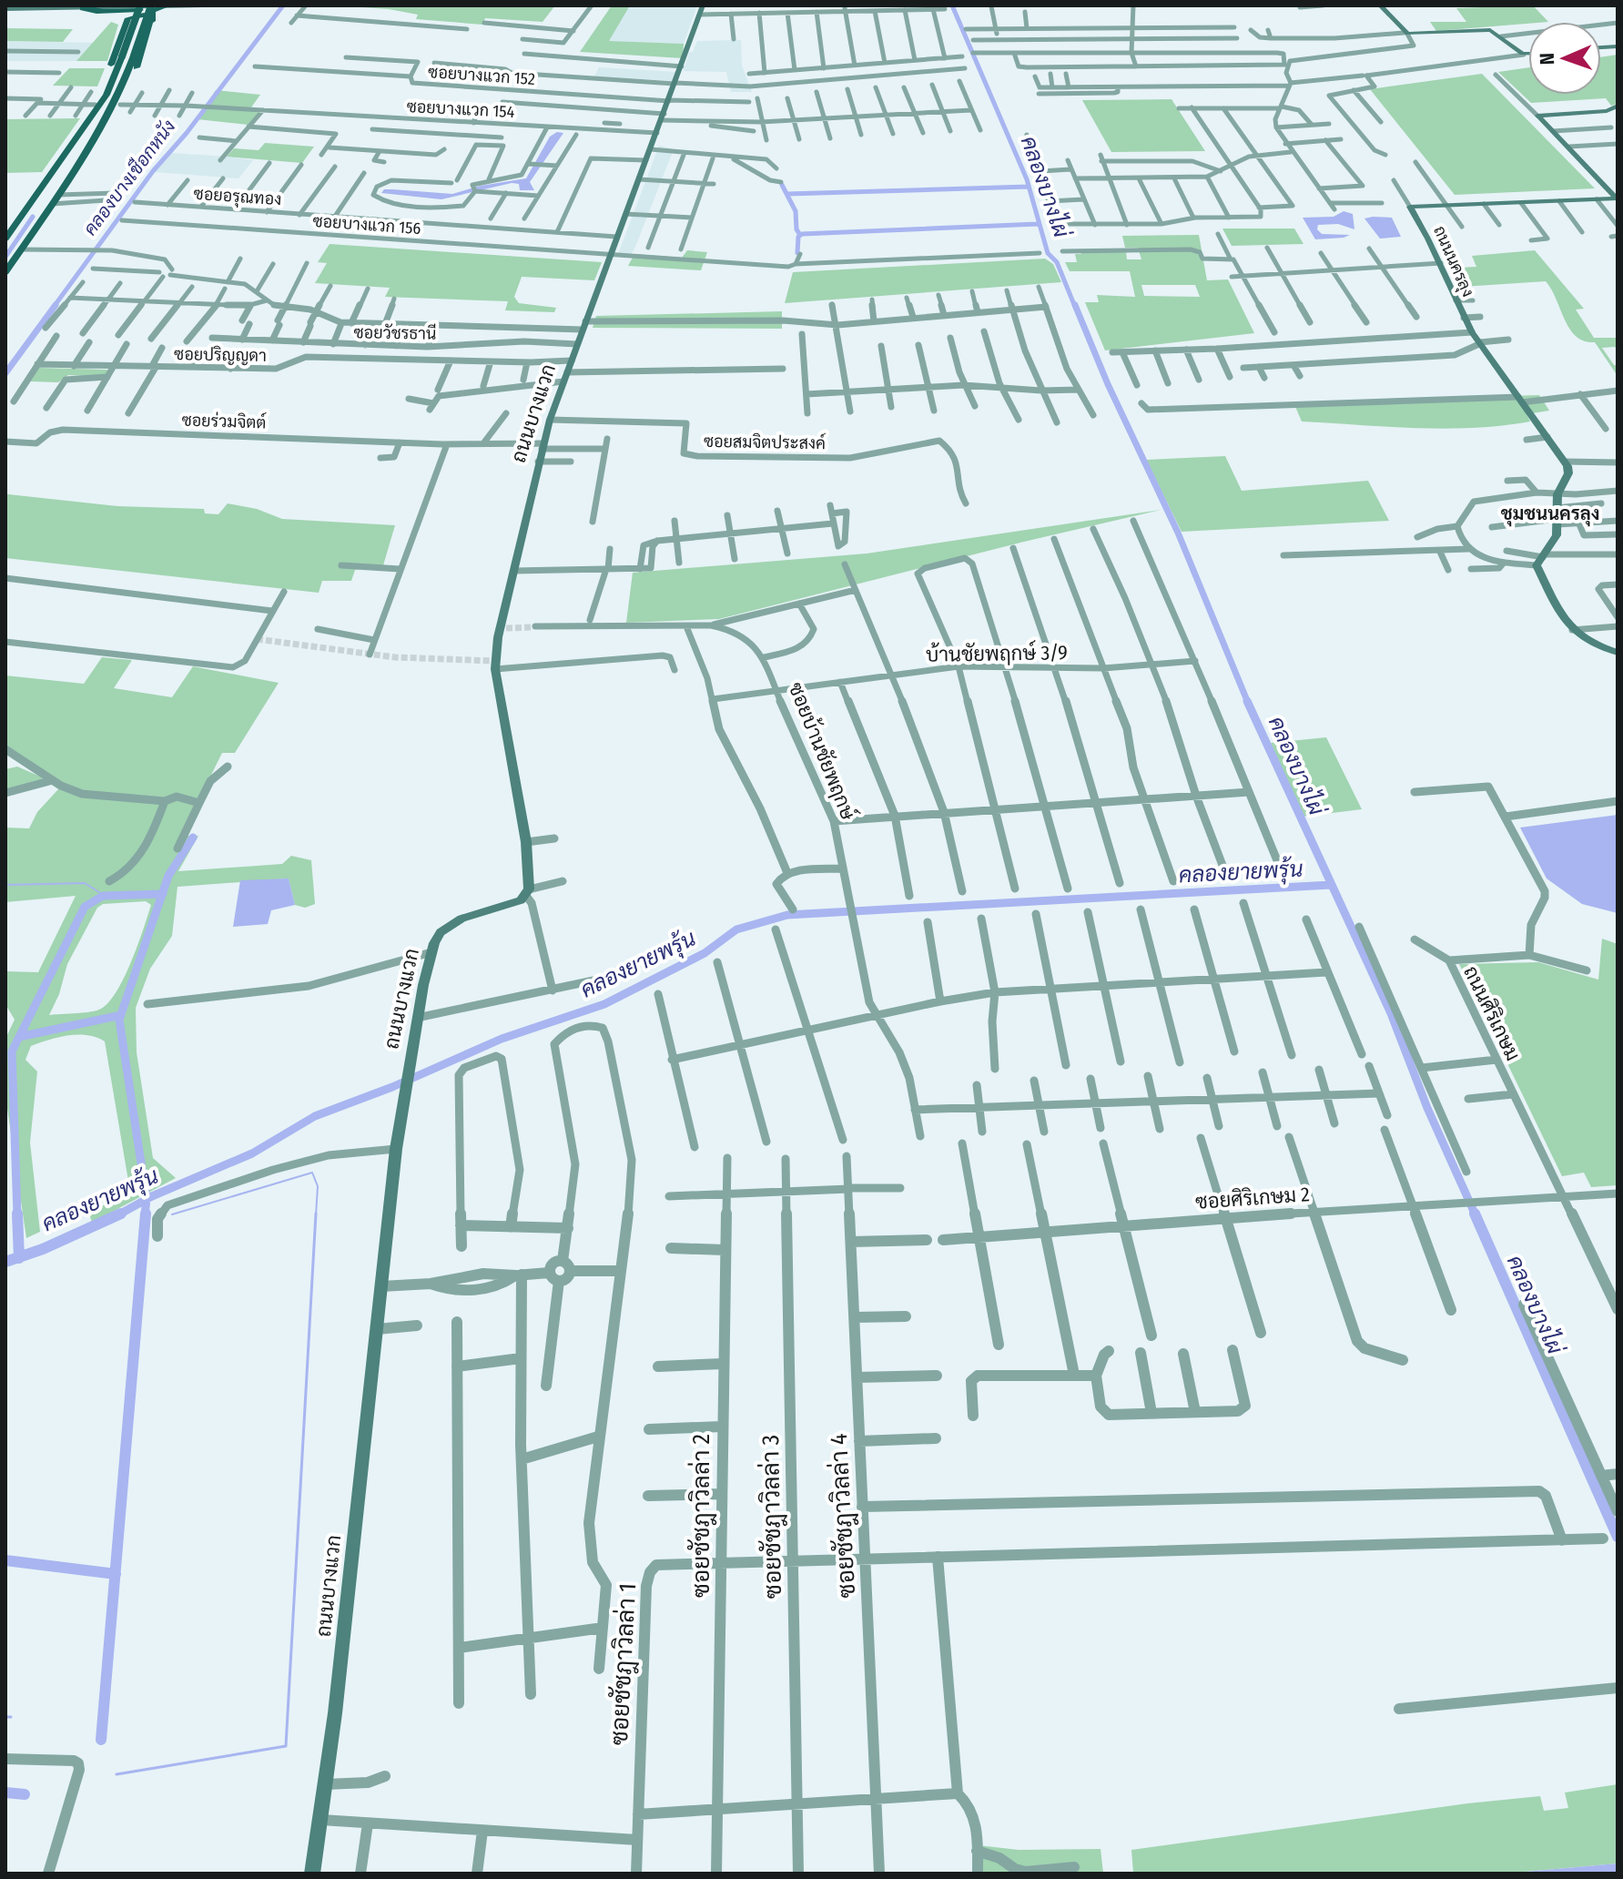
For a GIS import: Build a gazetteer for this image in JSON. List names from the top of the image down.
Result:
{
  "streets": {
    "main road": ["ถนนนครลุง", "ถนนบางแวก"],
    "street": [
      "ซอยบางแวก 152",
      "ซอยบางแวก 154",
      "ซอยอรุณทอง",
      "ซอยบางแวก 156",
      "ซอยวัชรธานี",
      "ซอยปริญญดา",
      "ซอยร่วมจิตต์",
      "ซอยสมจิตประสงค์",
      "บ้านชัยพฤกษ์ 3/9",
      "ซอยบ้านชัยพฤกษ์",
      "ถนนศิริเกษม",
      "ซอยศิริเกษม 2",
      "ซอยชัชฎาวิลล่า 2",
      "ซอยชัชฎาวิลล่า 4",
      "ซอยชัชฎาวิลล่า 3",
      "ซอยชัชฎาวิลล่า 1"
    ]
  },
  "crossings": [
    ["ซอยบางแวก 152", "ถนนบางแวก"],
    ["ซอยบางแวก 154", "ถนนบางแวก"],
    ["ซอยอรุณทอง", "ถนนบางแวก"],
    ["ซอยบางแวก 156", "ถนนบางแวก"],
    ["ซอยวัชรธานี", "ถนนบางแวก"],
    ["ซอยปริญญดา", "ถนนบางแวก"],
    ["ถนนบางแวก", "ซอยร่วมจิตต์"],
    ["ถนนบางแวก", "ซอยสมจิตประสงค์"],
    ["บ้านชัยพฤกษ์ 3/9", "ซอยบ้านชัยพฤกษ์"],
    ["ถนนศิริเกษม", "ซอยศิริเกษม 2"],
    ["ซอยชัชฎาวิลล่า 2", "ซอยชัชฎาวิลล่า 1"],
    ["ซอยชัชฎาวิลล่า 4", "ซอยชัชฎาวิลล่า 1"],
    ["ซอยชัชฎาวิลล่า 3", "ซอยชัชฎาวิลล่า 1"]
  ],
  "districts": ["ชุมชนนครลุง"],
  "water": ["คลองบางเชือกหนัง", "คลองบางไผ่", "คลองยายพรุ้น"],
  "north": "left"
}
